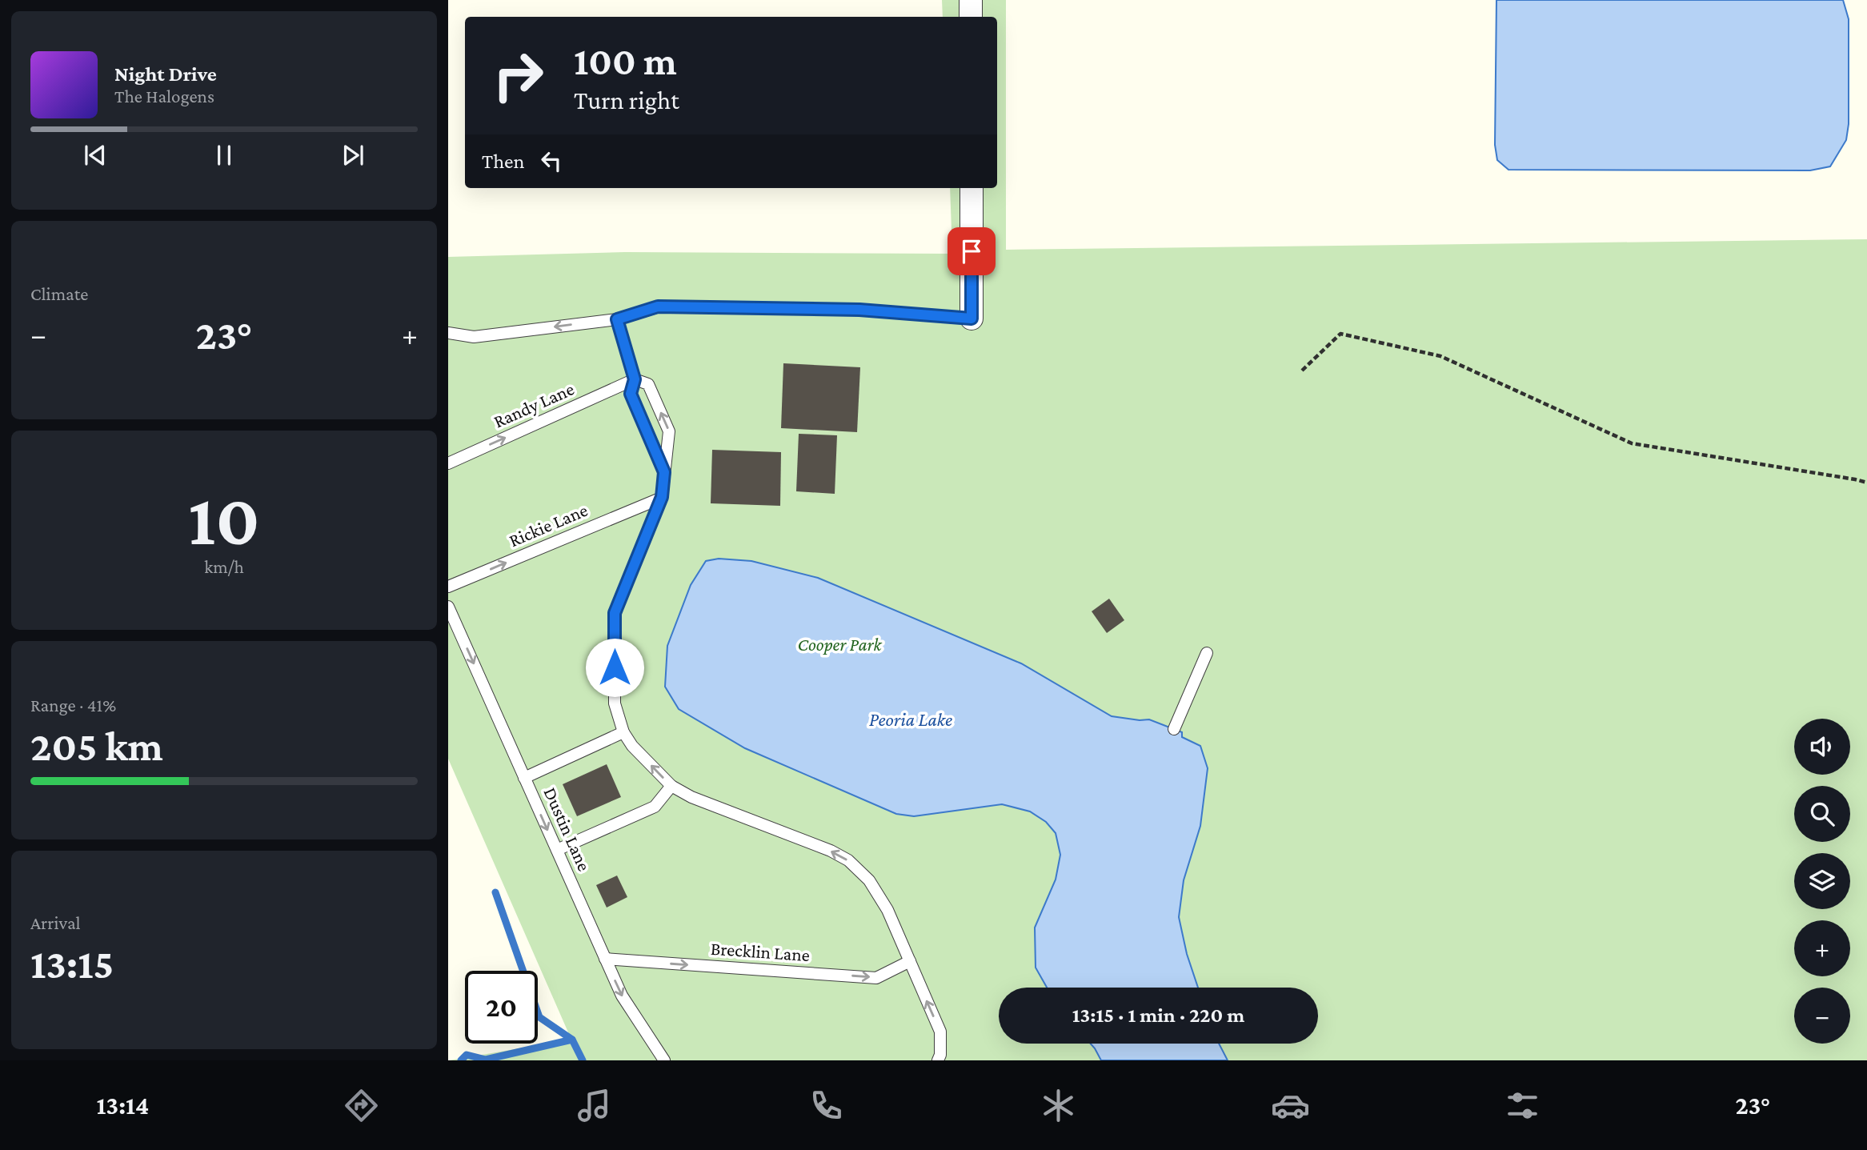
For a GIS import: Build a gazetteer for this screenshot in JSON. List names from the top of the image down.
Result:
{
  "streets": {
    "lane": [
      "Randy Lane",
      "Rickie Lane",
      "Dustin Lane",
      "Brecklin Lane"
    ]
  },
  "crossings": [
    ["Dustin Lane", "Brecklin Lane"]
  ],
  "one_way": ["Rickie Lane", "Dustin Lane", "Brecklin Lane"],
  "water": ["Peoria Lake"],
  "parks": ["Cooper Park"],
  "page": {
    "turn": ["100 m", "Turn right"],
    "song": ["Night Drive", "The Halogens"],
    "then": "Then",
    "tile": [
      "Climate",
      ["10", "km/h"],
      ["Range · 41%", "205 km"],
      ["Arrival", "13:15"]
    ],
    "heat": ["−", "23°", "+"],
    "map_buttons": ["+", "−"],
    "limit": "20",
    "trip": "13:15 · 1 min · 220 m",
    "tabs": ["13:14", "23°"]
  }
}
